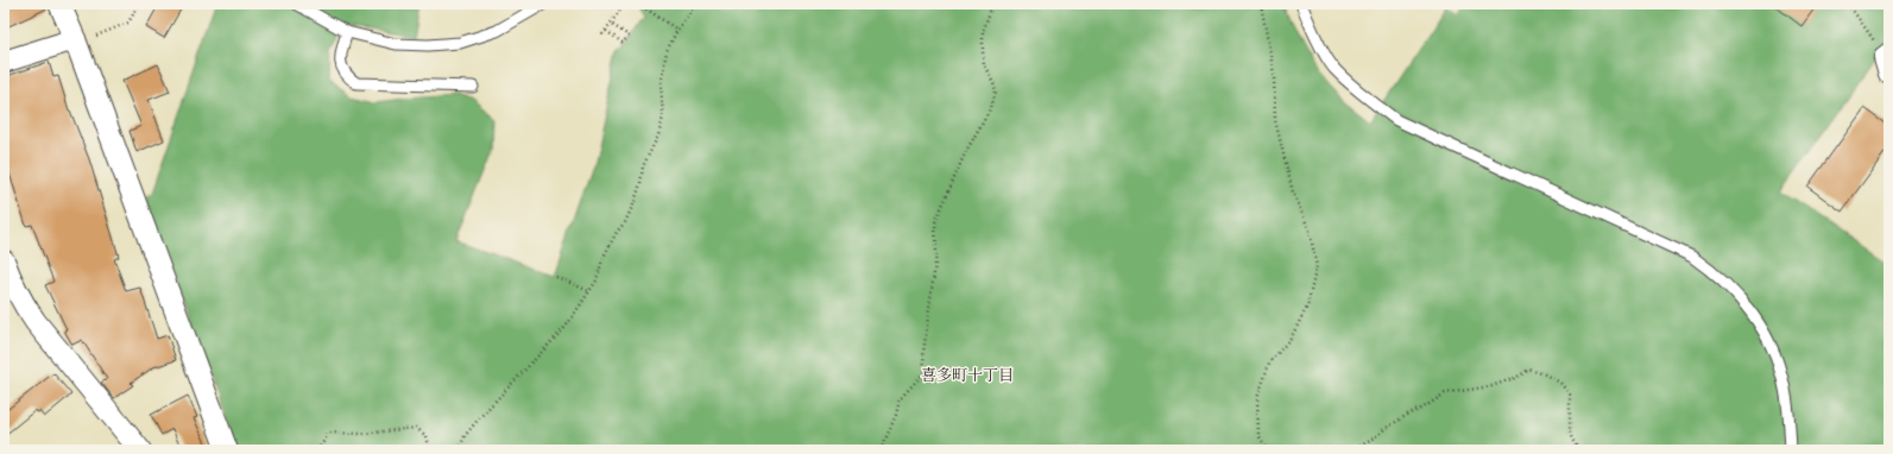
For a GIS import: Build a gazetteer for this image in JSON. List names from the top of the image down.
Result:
{
  "districts": ["喜多町十丁目"]
}
